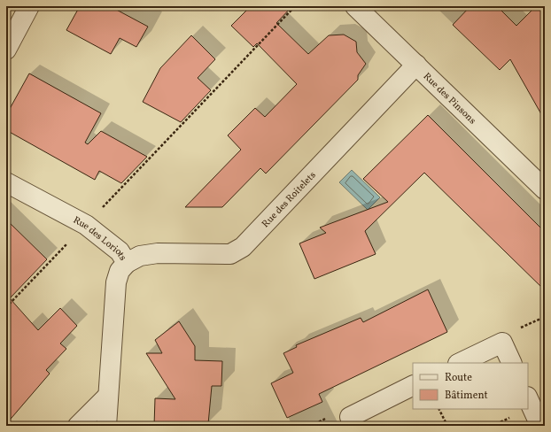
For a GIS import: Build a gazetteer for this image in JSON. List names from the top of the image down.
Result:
{
  "streets": {
    "street": ["Rue des Pinsons", "Rue des Roitelets", "Rue des Loriots"]
  },
  "crossings": [
    ["Rue des Pinsons", "Rue des Roitelets"],
    ["Rue des Roitelets", "Rue des Loriots"]
  ],
  "legend": ["Route", "Bâtiment"]
}
